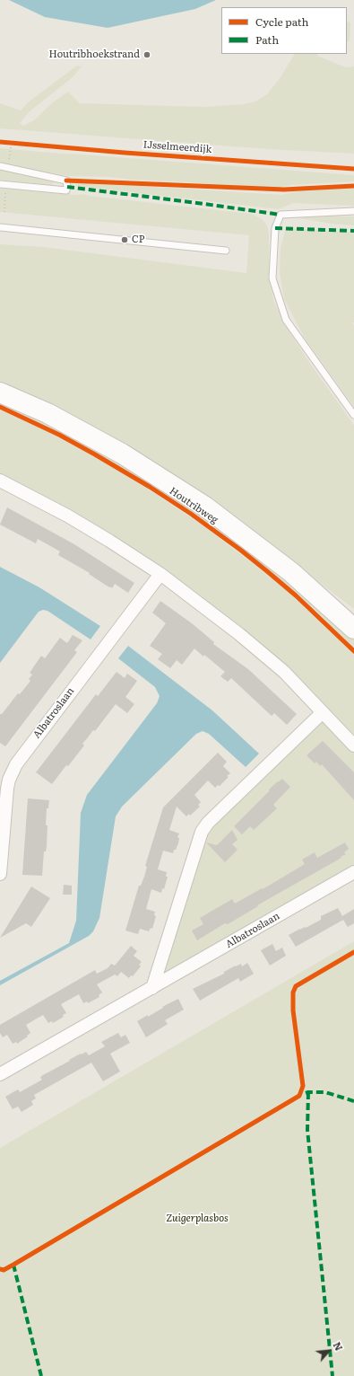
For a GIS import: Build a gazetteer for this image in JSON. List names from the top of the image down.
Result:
{
  "streets": {
    "main road": ["Houtribweg"],
    "street": ["Albatroslaan"],
    "cycle path": ["IJsselmeerdijk"]
  },
  "parks": ["Zuigerplasbos"],
  "places": ["Houtribhoekstrand", "CP"],
  "legend": ["Cycle path", "Path"],
  "north": "top right"
}
